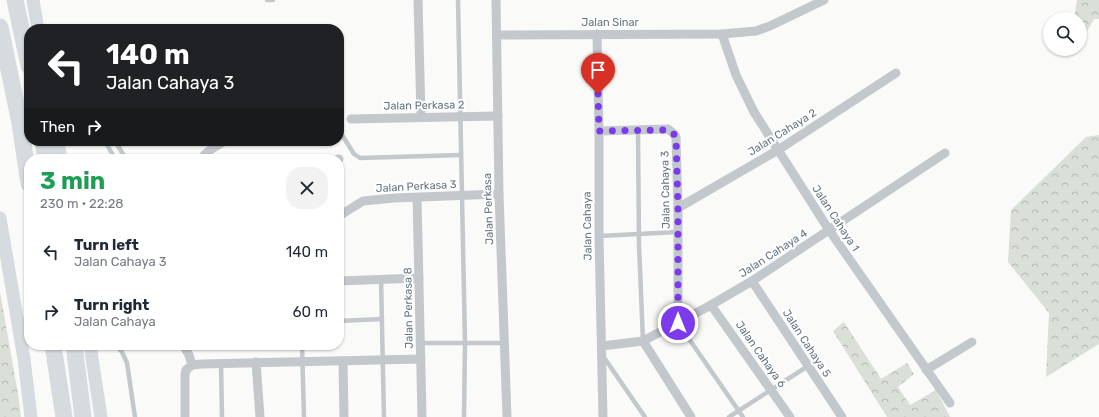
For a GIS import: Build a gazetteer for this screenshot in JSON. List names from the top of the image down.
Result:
{
  "streets": {
    "street": [
      "Jalan Sinar",
      "Jalan Perkasa 2",
      "Jalan Cahaya 2",
      "Jalan Perkasa 3",
      "Jalan Cahaya 3",
      "Jalan Perkasa",
      "Jalan Cahaya 1",
      "Jalan Cahaya",
      "Jalan Cahaya 4",
      "Jalan Perkasa 8",
      "Jalan Cahaya 5",
      "Jalan Cahaya 6"
    ]
  },
  "crossings": [
    ["Jalan Sinar", "Jalan Perkasa"],
    ["Jalan Sinar", "Jalan Cahaya 1"],
    ["Jalan Sinar", "Jalan Cahaya"],
    ["Jalan Perkasa 2", "Jalan Perkasa"],
    ["Jalan Cahaya 2", "Jalan Cahaya 3"],
    ["Jalan Cahaya 2", "Jalan Cahaya 1"],
    ["Jalan Perkasa 3", "Jalan Perkasa"],
    ["Jalan Perkasa 3", "Jalan Perkasa 8"],
    ["Jalan Cahaya 3", "Jalan Cahaya"],
    ["Jalan Cahaya 3", "Jalan Cahaya 4"],
    ["Jalan Cahaya 1", "Jalan Cahaya 4"],
    ["Jalan Cahaya", "Jalan Cahaya 4"],
    ["Jalan Cahaya 4", "Jalan Cahaya 5"],
    ["Jalan Cahaya 4", "Jalan Cahaya 6"]
  ],
  "page": {
    "turn": ["140 m", "Jalan Cahaya 3"],
    "then": "Then",
    "heading": ["3 min", "230 m · 22:28"],
    "list": [
      {
        "name": "Turn left",
        "note": "Jalan Cahaya 3",
        "value": "140 m"
      },
      {
        "name": "Turn right",
        "note": "Jalan Cahaya",
        "value": "60 m"
      }
    ]
  }
}
